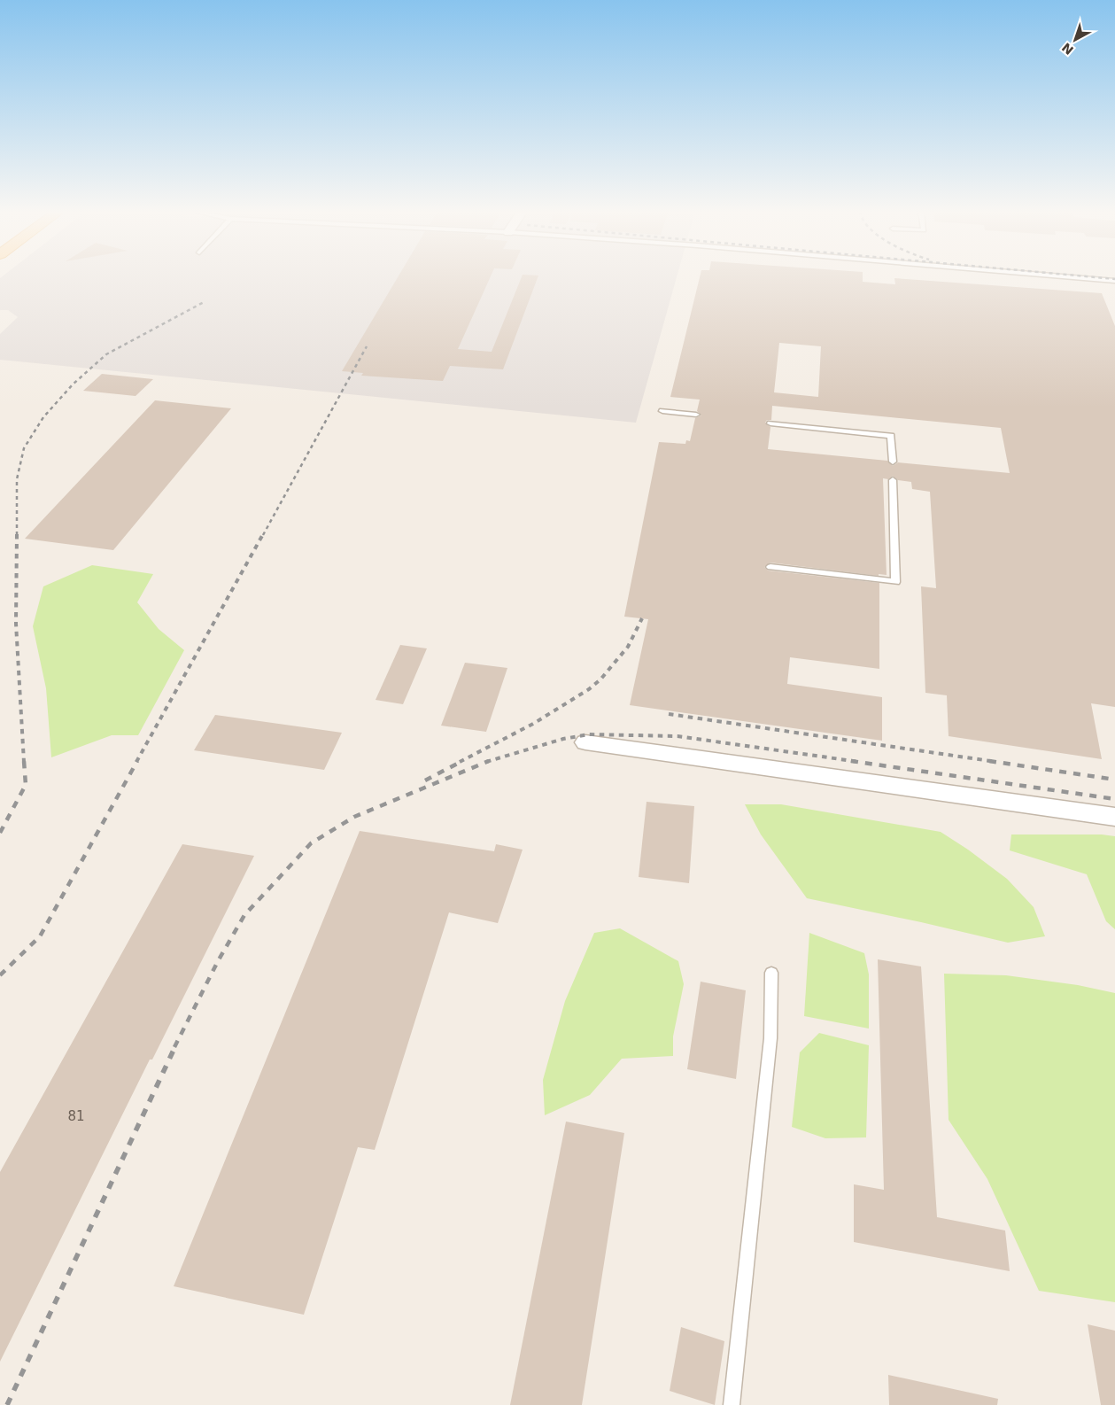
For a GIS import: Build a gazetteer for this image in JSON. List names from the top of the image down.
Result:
{
  "house_numbers": ["81"],
  "north": "bottom left"
}
